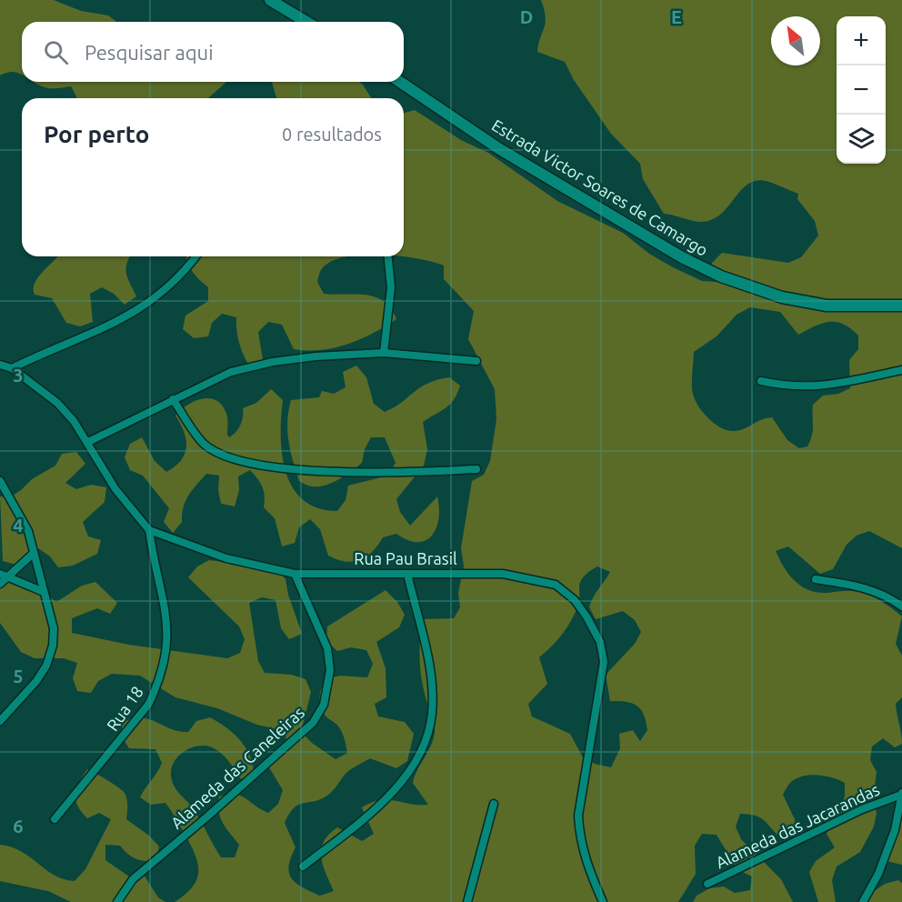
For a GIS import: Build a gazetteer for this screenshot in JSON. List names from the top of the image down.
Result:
{
  "streets": {
    "main road": ["Estrada Victor Soares de Camargo"],
    "street": [
      "Rua Pau Brasil",
      "Rua 18",
      "Alameda das Caneleiras",
      "Alameda das Jacarandas"
    ]
  },
  "crossings": [
    ["Rua Pau Brasil", "Rua 18"],
    ["Rua Pau Brasil", "Alameda das Caneleiras"]
  ],
  "north": "top left",
  "page": {
    "map_buttons": ["+", "−"],
    "search": "Pesquisar aqui",
    "heading": ["Por perto", "0 resultados"]
  },
  "grid": {
    "columns": ["D", "E"],
    "rows": [
      "3",
      "4",
      "5",
      "6"
    ]
  }
}
